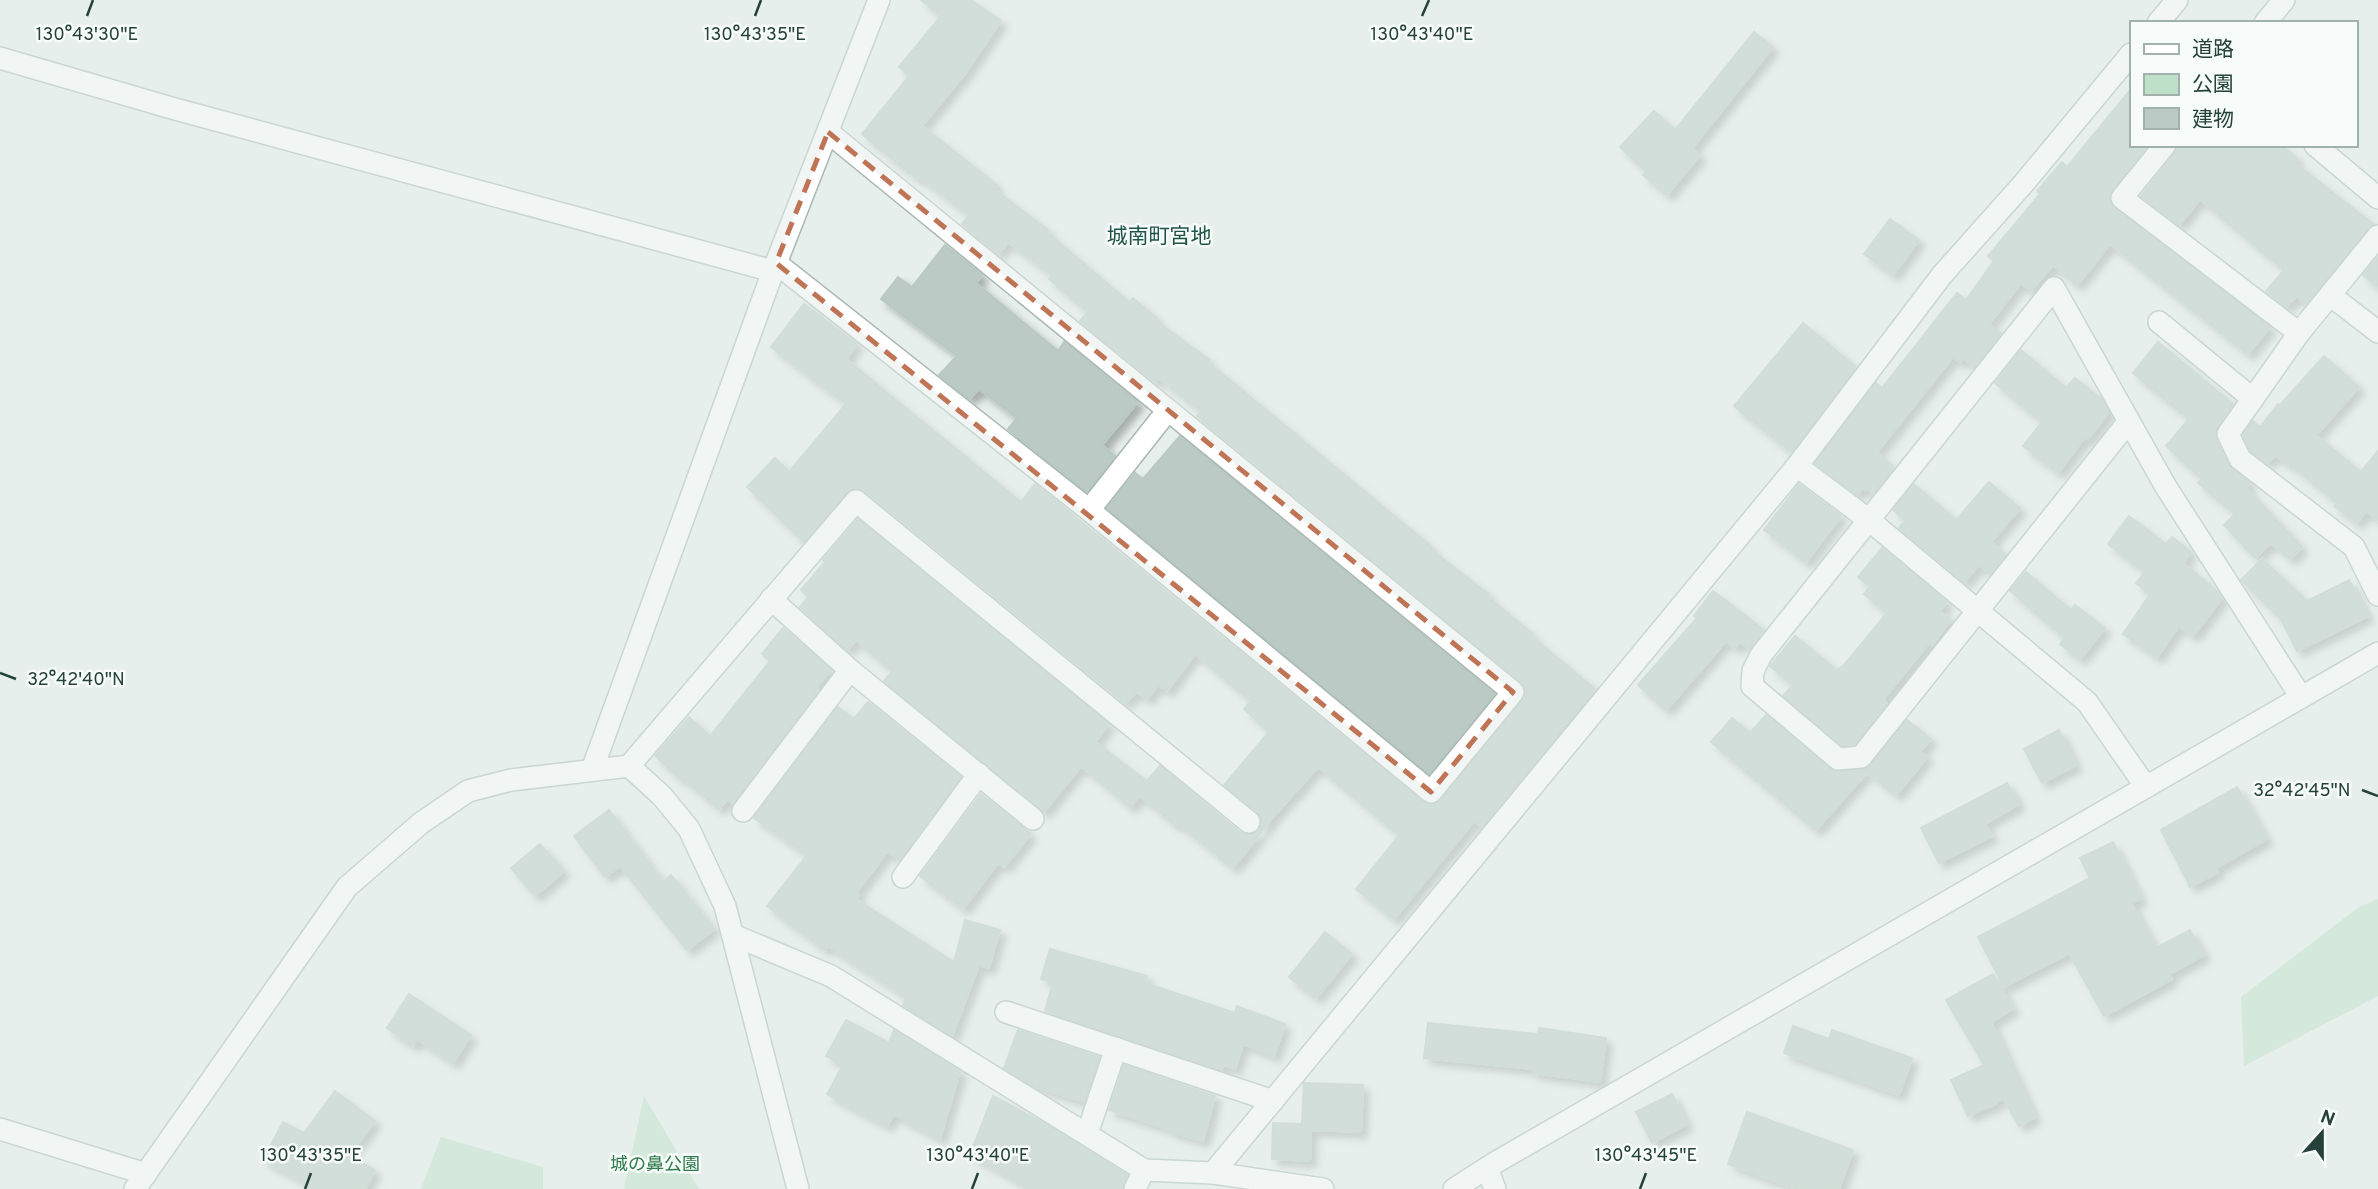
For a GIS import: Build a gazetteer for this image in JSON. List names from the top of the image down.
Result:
{
  "districts": ["城南町宮地"],
  "parks": ["城の鼻公園"],
  "legend": ["道路", "公園", "建物"],
  "north": "top",
  "coordinates": [
    "130°43'40\"E",
    "130°43'30\"E",
    "130°43'35\"E",
    "32°42'40\"N",
    "32°42'45\"N",
    "130°43'45\"E"
  ]
}
